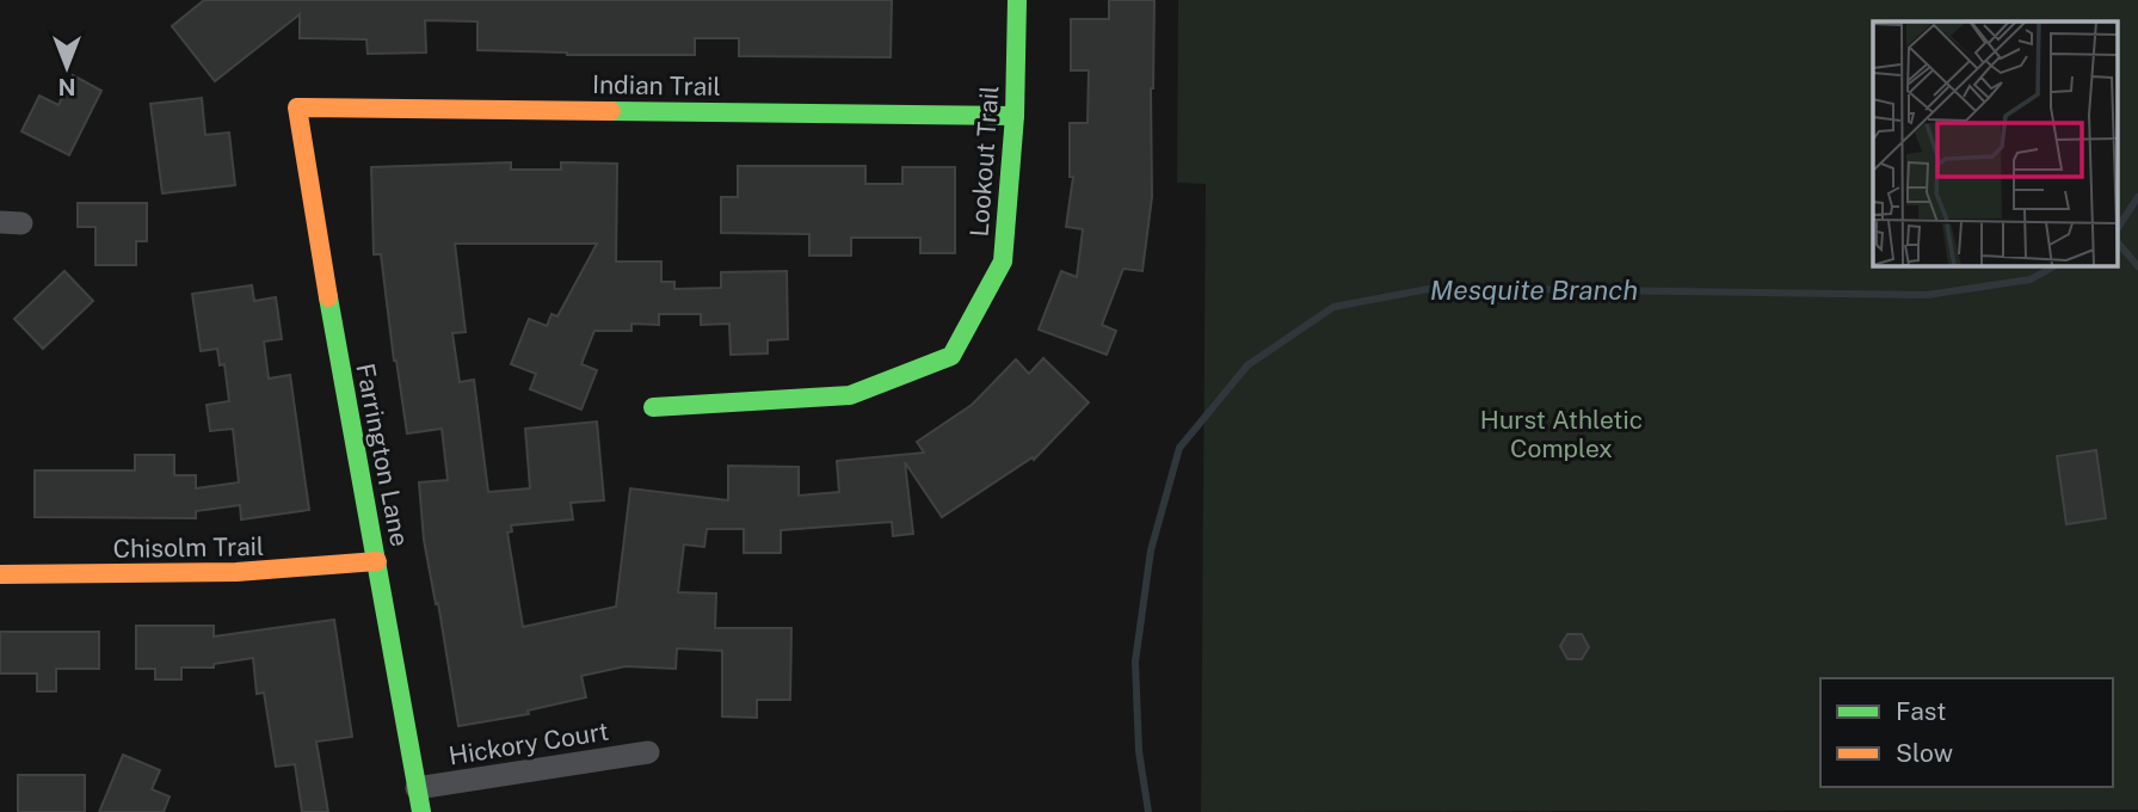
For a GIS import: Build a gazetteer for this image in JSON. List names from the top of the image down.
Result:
{
  "streets": {
    "street": [
      "Indian Trail",
      "Lookout Trail",
      "Farrington Lane",
      "Chisolm Trail",
      "Hickory Court"
    ]
  },
  "crossings": [
    ["Indian Trail", "Lookout Trail"],
    ["Indian Trail", "Farrington Lane"],
    ["Farrington Lane", "Chisolm Trail"],
    ["Farrington Lane", "Hickory Court"]
  ],
  "water": ["Mesquite Branch"],
  "parks": ["Hurst Athletic Complex"],
  "legend": ["Fast", "Slow"],
  "north": "bottom"
}
